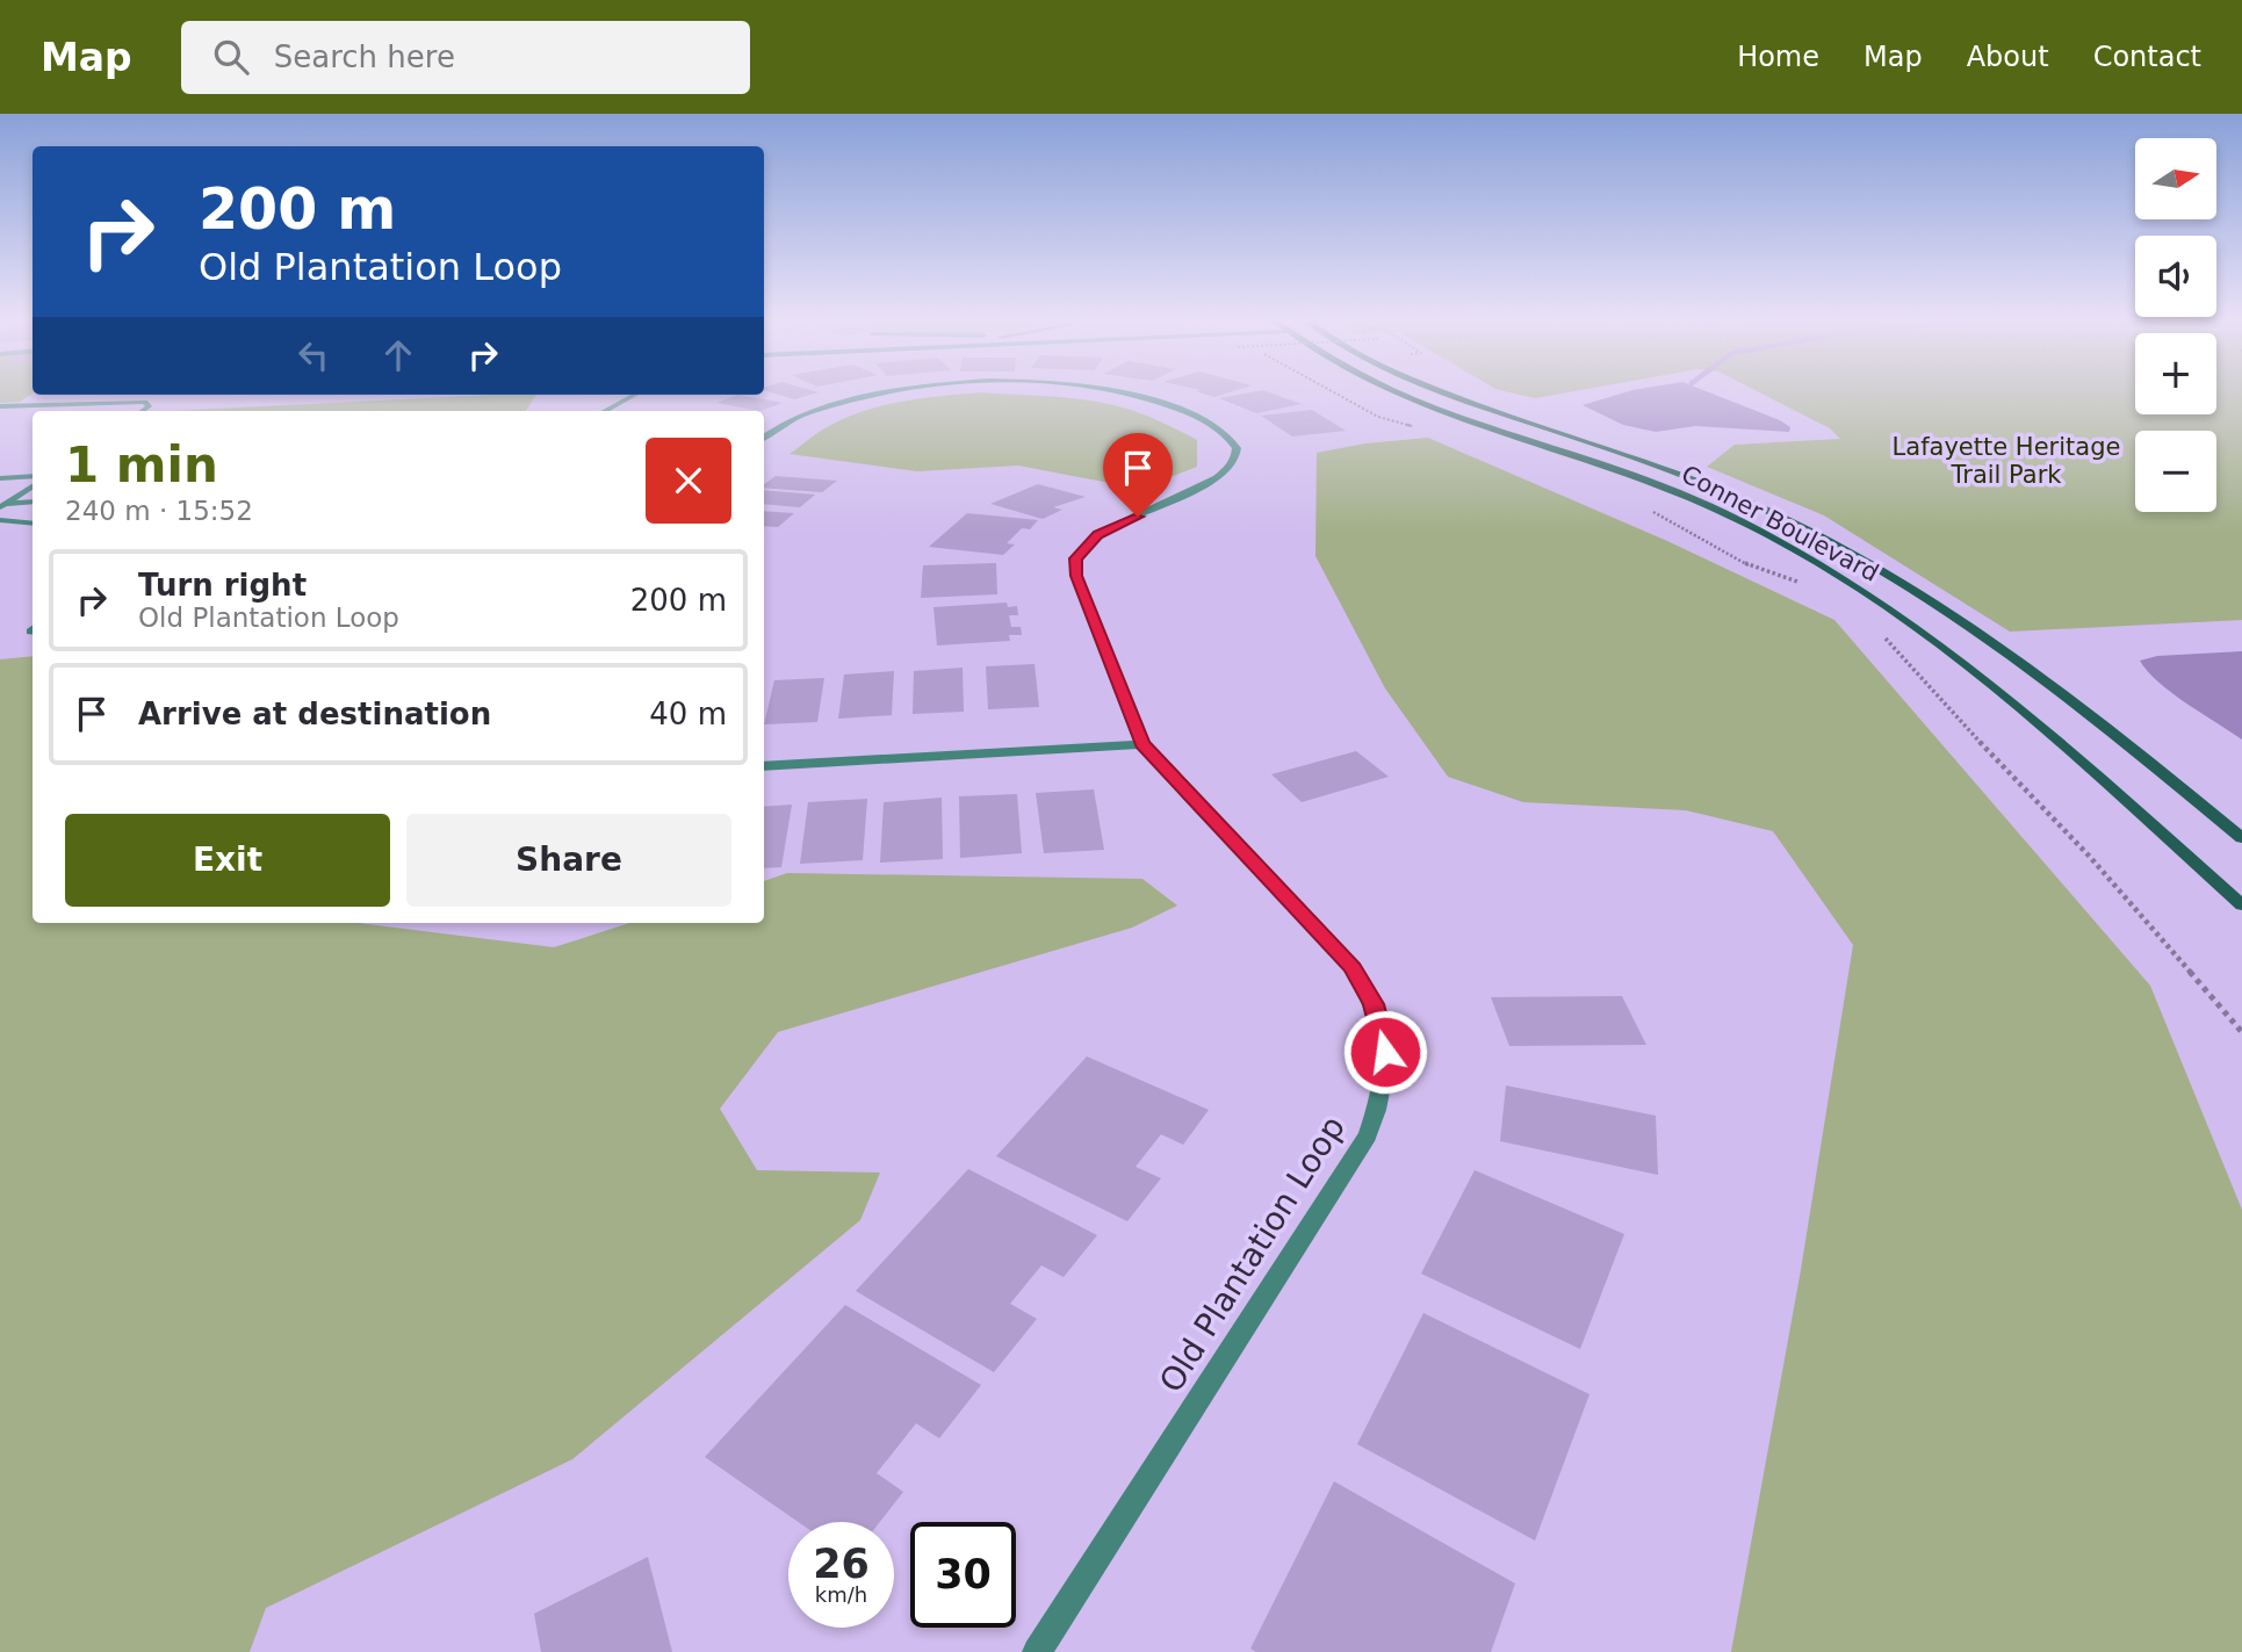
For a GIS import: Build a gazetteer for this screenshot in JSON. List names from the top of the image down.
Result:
{
  "streets": {
    "main road": ["Conner Boulevard"],
    "street": ["Old Plantation Loop"]
  },
  "parks": ["Lafayette Heritage Trail Park"],
  "north": "right",
  "page": {
    "header": "Map",
    "search": "Search here",
    "nav": [
      "Home",
      "Map",
      "About",
      "Contact"
    ],
    "map_buttons": ["+", "−"],
    "turn": ["200 m", "Old Plantation Loop"],
    "heading": ["1 min", "240 m · 15:52"],
    "list": [
      {
        "name": "Turn right",
        "note": "Old Plantation Loop",
        "value": "200 m"
      },
      {
        "name": "Arrive at destination",
        "value": "40 m"
      }
    ],
    "buttons": ["Exit", "Share"],
    "speed": "26 km/h",
    "limit": "30"
  }
}
